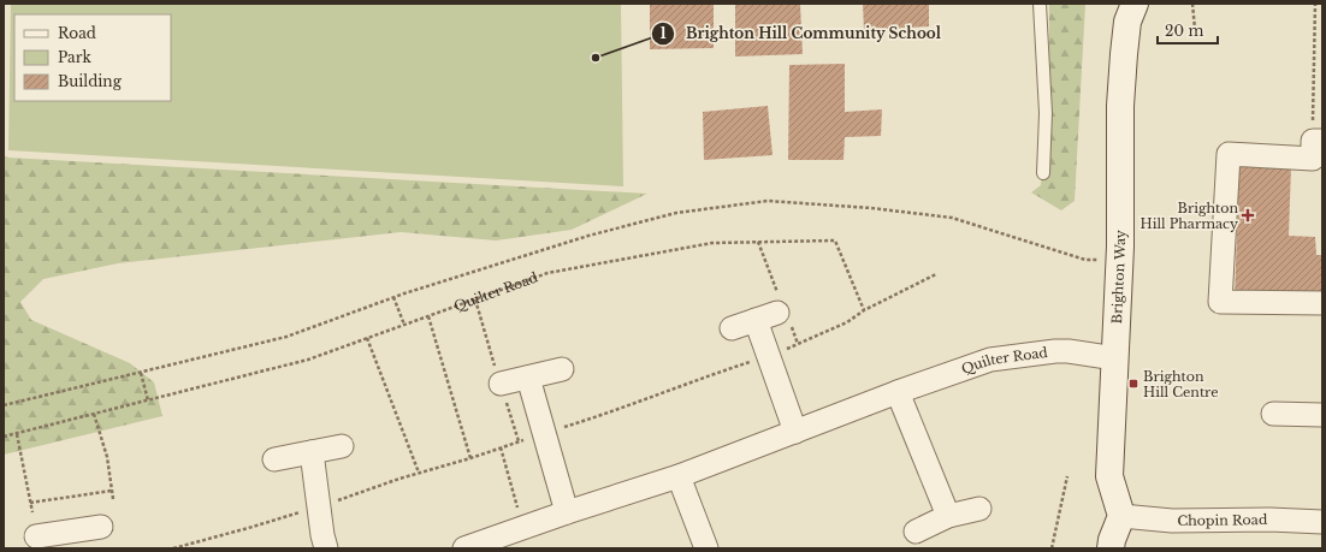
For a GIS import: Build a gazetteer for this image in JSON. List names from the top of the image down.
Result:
{
  "streets": {
    "street": ["Brighton Way", "Quilter Road", "Chopin Road"]
  },
  "crossings": [
    ["Brighton Way", "Quilter Road"],
    ["Brighton Way", "Chopin Road"]
  ],
  "places": {
    "other": ["Brighton Hill Community School"],
    "health": ["Brighton Hill Pharmacy"],
    "transit": ["Brighton Hill Centre"]
  },
  "legend": ["Road", "Park", "Building"],
  "scale_bar": "20 m"
}
